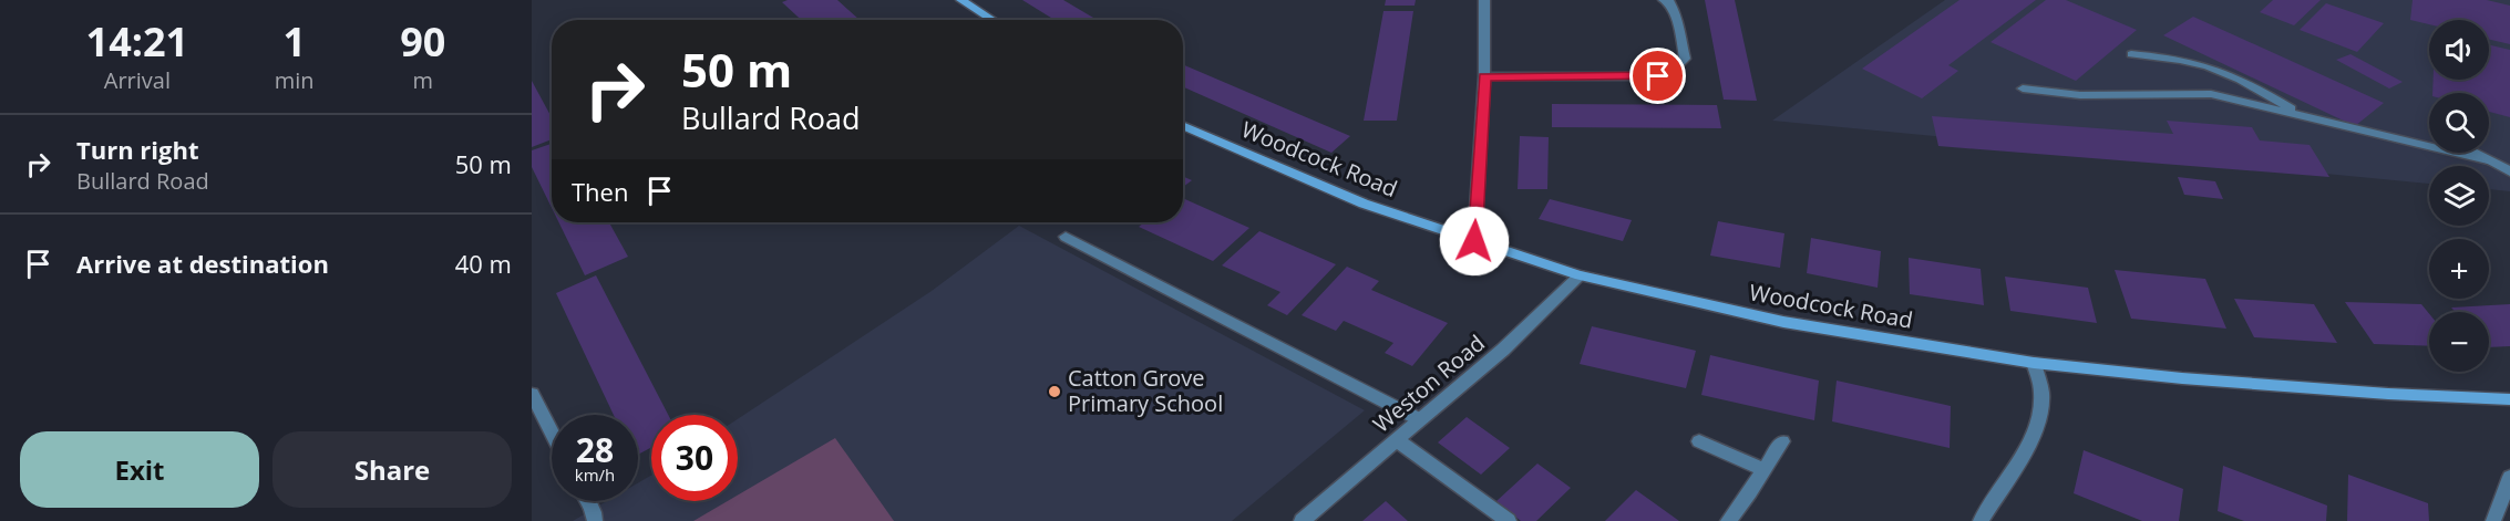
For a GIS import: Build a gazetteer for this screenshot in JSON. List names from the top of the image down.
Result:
{
  "streets": {
    "street": ["Woodcock Road", "Weston Road"]
  },
  "crossings": [
    ["Woodcock Road", "Weston Road"]
  ],
  "places": ["Catton Grove Primary School"],
  "page": {
    "eta": [
      "14:21",
      "Arrival",
      "1",
      "min",
      "90",
      "m"
    ],
    "map_buttons": ["+", "−"],
    "turn": ["50 m", "Bullard Road"],
    "list": [
      {
        "name": "Turn right",
        "note": "Bullard Road",
        "value": "50 m"
      },
      {
        "name": "Arrive at destination",
        "value": "40 m"
      }
    ],
    "then": "Then",
    "speed": "28 km/h",
    "limit": "30",
    "buttons": ["Exit", "Share"]
  }
}
